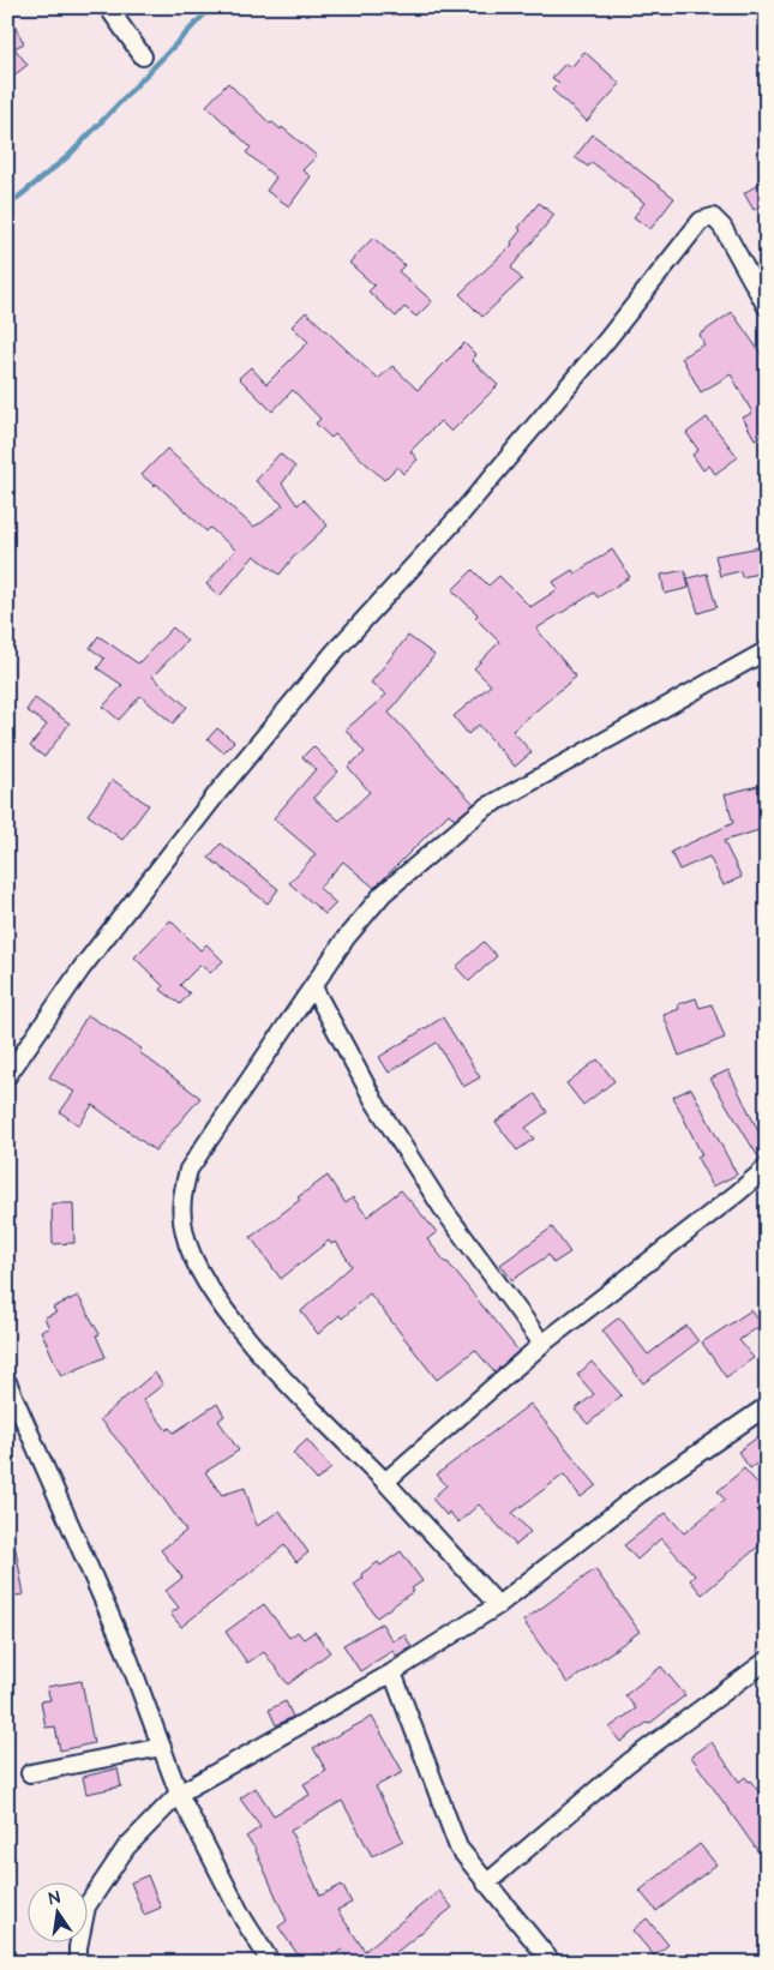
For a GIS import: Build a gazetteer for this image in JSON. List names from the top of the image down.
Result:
{
  "north": "top"
}
